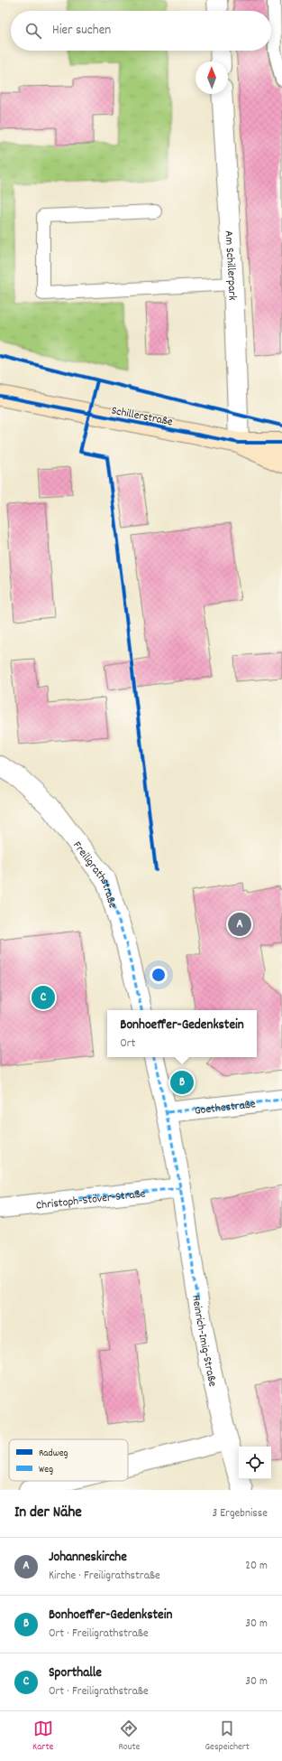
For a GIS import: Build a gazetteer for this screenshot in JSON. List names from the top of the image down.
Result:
{
  "streets": {
    "main road": ["Schillerstraße"],
    "street": [
      "Am Schillerpark",
      "Freiligrathstraße",
      "Goethestraße",
      "Christoph-Stöver-Straße",
      "Heinrich-Imig-Straße"
    ]
  },
  "crossings": [
    ["Am Schillerpark", "Schillerstraße"],
    ["Christoph-Stöver-Straße", "Heinrich-Imig-Straße"]
  ],
  "legend": ["Radweg", "Weg"],
  "north": "top",
  "page": {
    "search": "Hier suchen",
    "pins": ["A", "C", "B"],
    "popup": ["Bonhoeffer-Gedenkstein", "Ort"],
    "heading": ["In der Nähe", "3 Ergebnisse"],
    "list": [
      {
        "mark": "A",
        "name": "Johanneskirche",
        "note": "Kirche · Freiligrathstraße",
        "value": "20 m"
      },
      {
        "mark": "B",
        "name": "Bonhoeffer-Gedenkstein",
        "note": "Ort · Freiligrathstraße",
        "value": "30 m"
      },
      {
        "mark": "C",
        "name": "Sporthalle",
        "note": "Ort · Freiligrathstraße",
        "value": "30 m"
      }
    ],
    "nav": ["Karte", "Route", "Gespeichert"]
  }
}
